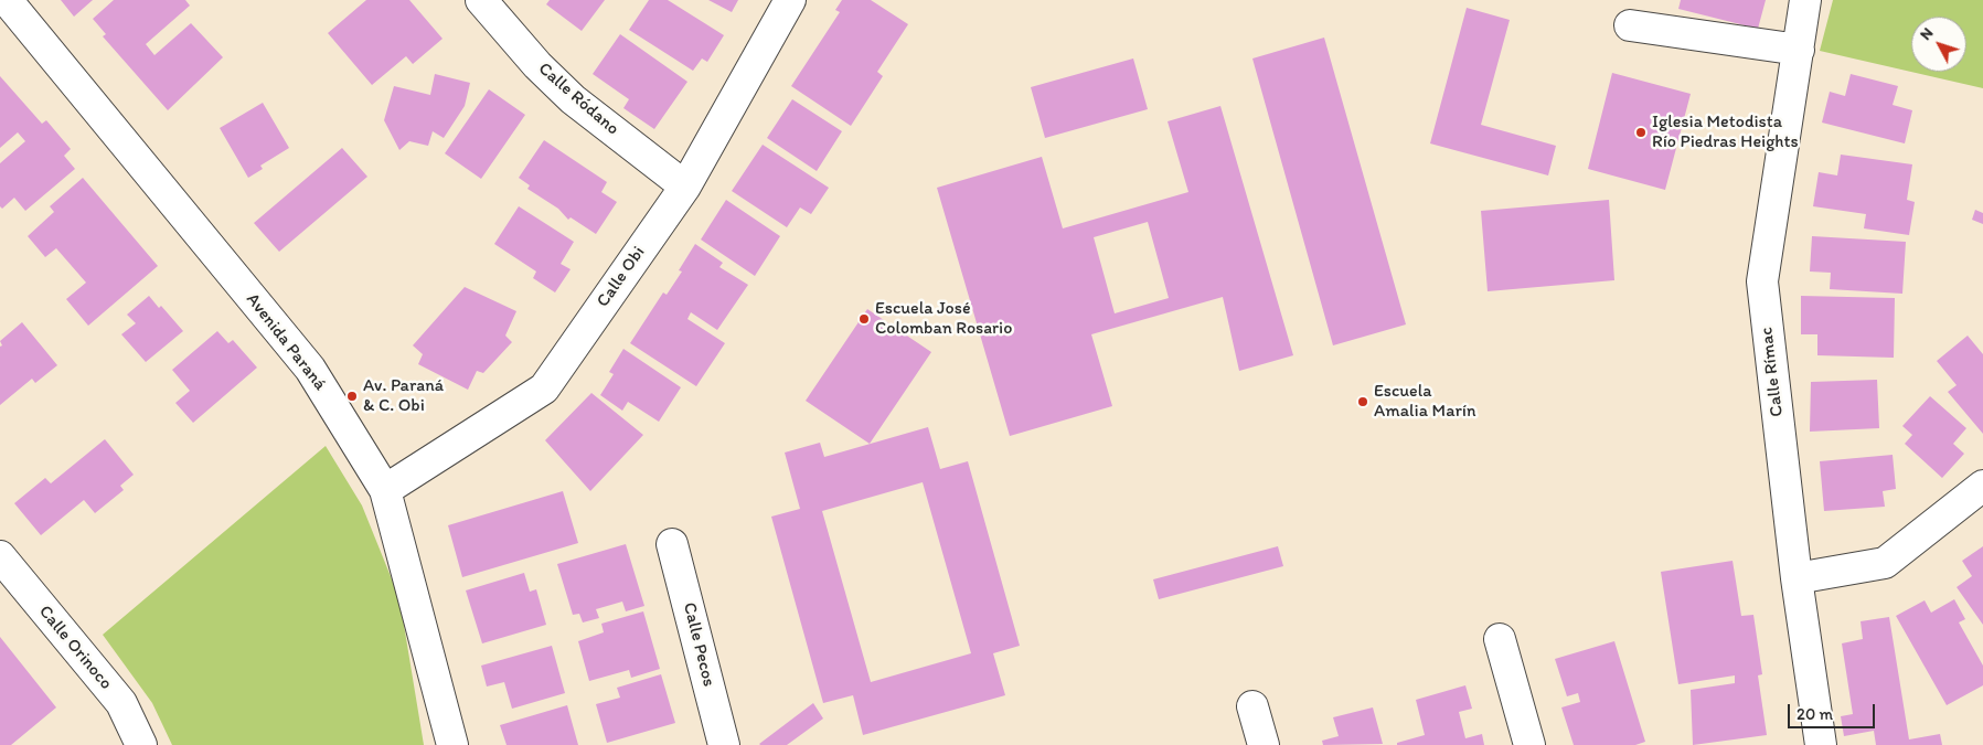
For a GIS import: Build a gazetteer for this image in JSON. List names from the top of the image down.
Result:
{
  "streets": {
    "street": [
      "Calle Ródano",
      "Calle Obi",
      "Avenida Paraná",
      "Calle Rímac",
      "Calle Pecos",
      "Calle Orinoco"
    ]
  },
  "crossings": [
    ["Calle Ródano", "Calle Obi"],
    ["Calle Obi", "Avenida Paraná"]
  ],
  "places": [
    "Iglesia Metodista Río Piedras Heights",
    "Escuela José Colomban Rosario",
    "Av. Paraná & C. Obi",
    "Escuela Amalia Marín"
  ],
  "scale_bar": "20 m",
  "north": "top left"
}
